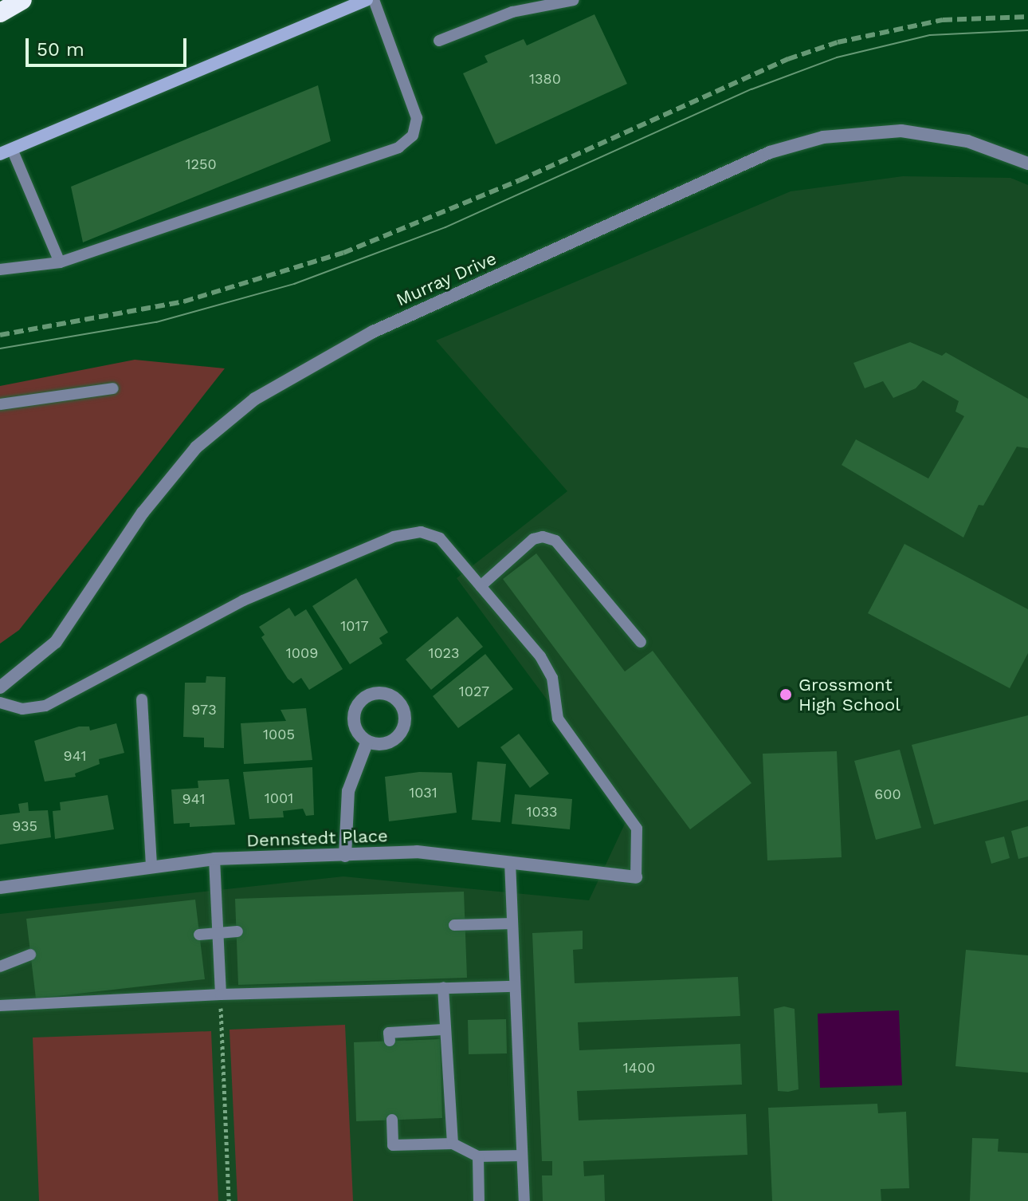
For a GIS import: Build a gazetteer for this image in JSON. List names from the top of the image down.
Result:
{
  "streets": {
    "street": ["Murray Drive", "Dennstedt Place"]
  },
  "places": ["Grossmont High School"],
  "house_numbers": [
    "1380",
    "1250",
    "1017",
    "1009",
    "1023",
    "1027",
    "973",
    "1005",
    "941",
    "1031",
    "600",
    "1001",
    "941",
    "1033",
    "935",
    "1400"
  ],
  "scale_bar": "50 m"
}
